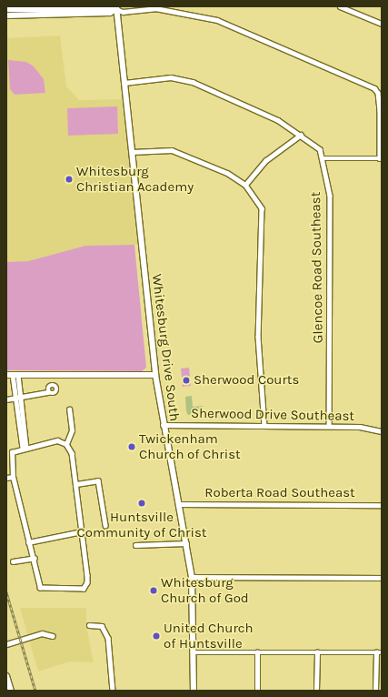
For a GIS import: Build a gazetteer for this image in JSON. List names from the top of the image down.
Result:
{
  "streets": {
    "main road": ["Whitesburg Drive South"],
    "street": ["Glencoe Road Southeast", "Sherwood Drive Southeast", "Roberta Road Southeast"]
  },
  "crossings": [
    ["Glencoe Road Southeast", "Whitesburg Drive South"],
    ["Glencoe Road Southeast", "Sherwood Drive Southeast"],
    ["Whitesburg Drive South", "Sherwood Drive Southeast"],
    ["Whitesburg Drive South", "Roberta Road Southeast"]
  ],
  "places": [
    "Whitesburg Christian Academy",
    "Sherwood Courts",
    "Twickenham Church of Christ",
    "Huntsville Community of Christ",
    "Whitesburg Church of God",
    "United Church of Huntsville"
  ]
}
